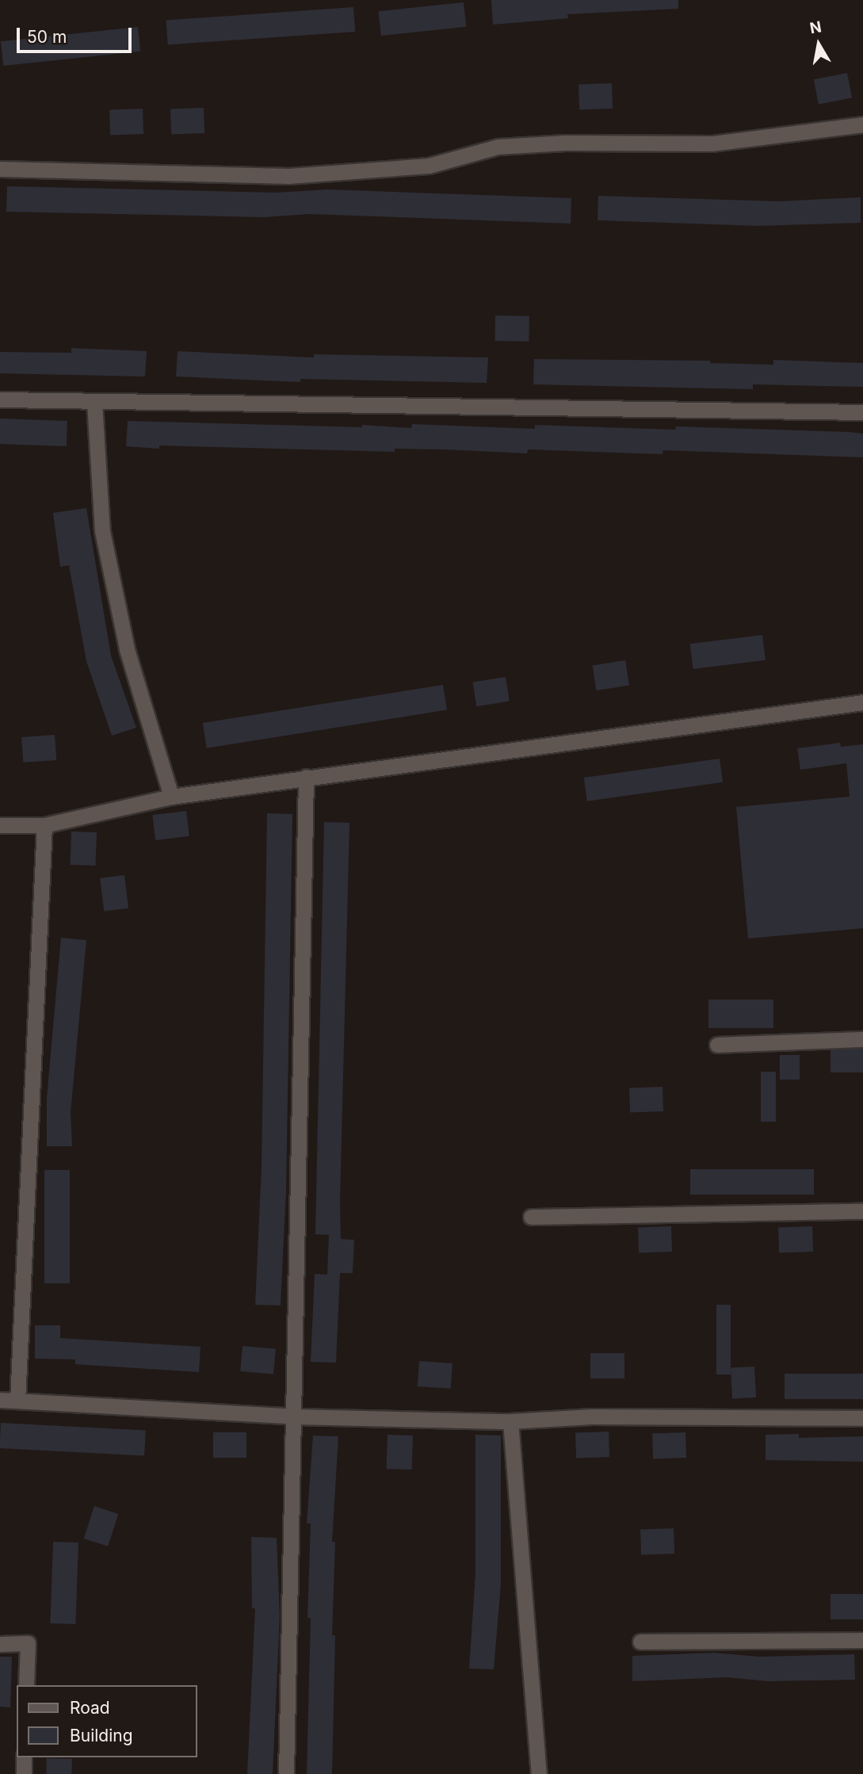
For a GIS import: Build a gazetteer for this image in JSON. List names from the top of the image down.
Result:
{
  "legend": ["Road", "Building"],
  "scale_bar": "50 m",
  "north": "top"
}
